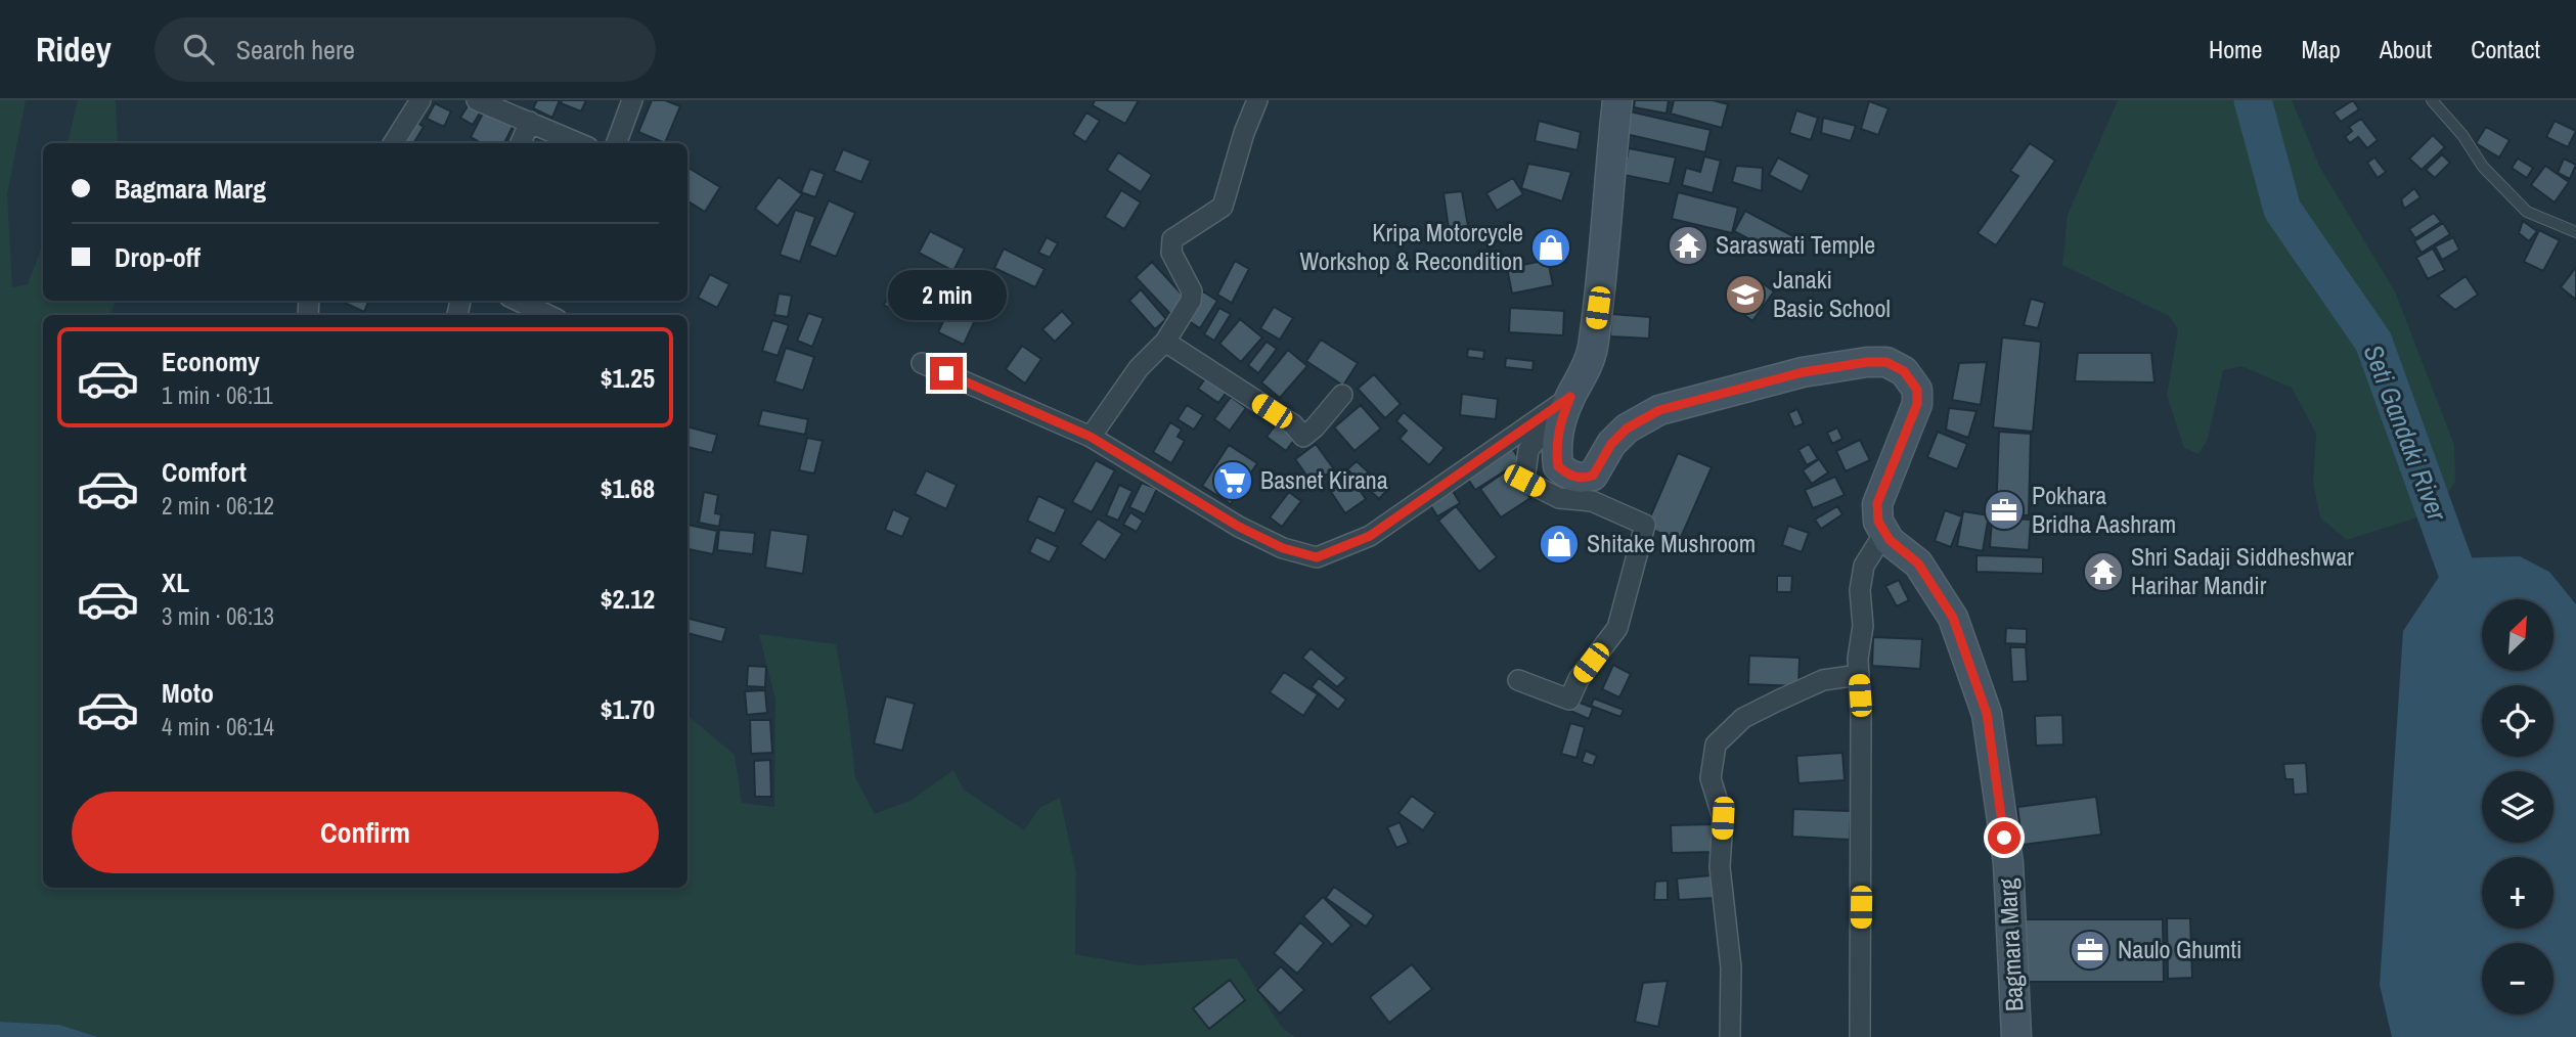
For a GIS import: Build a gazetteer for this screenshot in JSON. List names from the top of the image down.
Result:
{
  "streets": {
    "main road": ["Bagmara Marg"]
  },
  "water": ["Seti Gandaki River"],
  "places": {
    "temple": ["Saraswati Temple", "Shri Sadaji Siddheshwar Harihar Mandir"],
    "shop": ["Kripa Motorcycle Workshop & Recondition", "Shitake Mushroom"],
    "school or university": ["Janaki Basic School"],
    "supermarket": ["Basnet Kirana"],
    "office": ["Pokhara Bridha Aashram", "Naulo Ghumti"]
  },
  "north": "top right",
  "page": {
    "header": "Ridey",
    "search": "Search here",
    "nav": [
      "Home",
      "Map",
      "About",
      "Contact"
    ],
    "banner": ["Bagmara Marg", "Drop-off"],
    "bubble": "2 min",
    "list": [
      {
        "name": "Economy",
        "note": "1 min · 06:11",
        "value": "$1.25"
      },
      {
        "name": "Comfort",
        "note": "2 min · 06:12",
        "value": "$1.68"
      },
      {
        "name": "XL",
        "note": "3 min · 06:13",
        "value": "$2.12"
      },
      {
        "name": "Moto",
        "note": "4 min · 06:14",
        "value": "$1.70"
      }
    ],
    "map_buttons": ["+", "−"],
    "buttons": "Confirm"
  }
}
